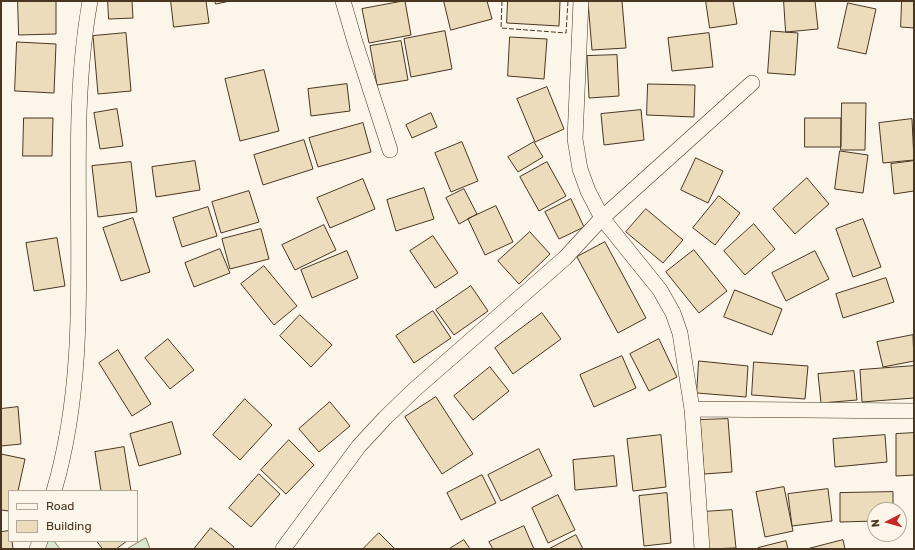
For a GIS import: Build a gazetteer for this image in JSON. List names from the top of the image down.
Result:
{
  "legend": ["Road", "Building"],
  "north": "left"
}
